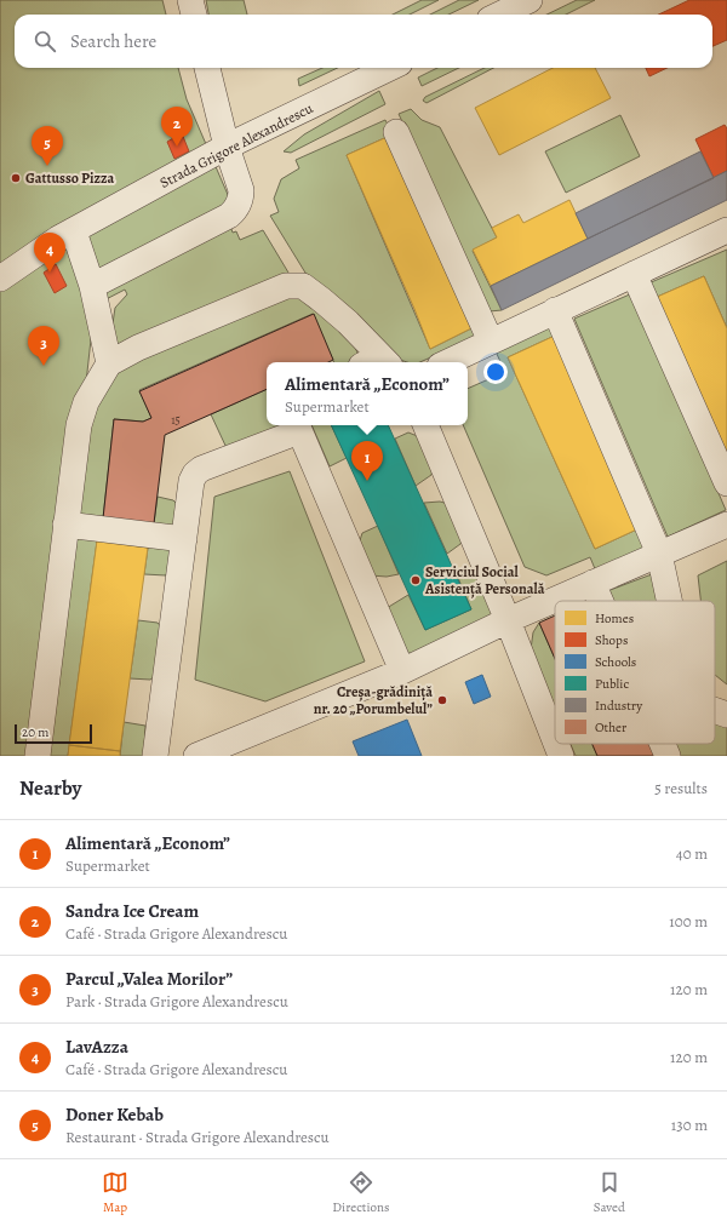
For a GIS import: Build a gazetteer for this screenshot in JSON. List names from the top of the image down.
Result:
{
  "streets": {
    "street": ["Strada Grigore Alexandrescu"]
  },
  "places": ["Gattusso Pizza", "Serviciul Social Asistență Personală", "Creșa-grădiniță nr. 20 „Porumbelul”"],
  "house_numbers": ["15"],
  "legend": [
    "Homes",
    "Shops",
    "Schools",
    "Public",
    "Industry",
    "Other"
  ],
  "scale_bar": "20 m",
  "page": {
    "search": "Search here",
    "pins": [
      "2",
      "5",
      "4",
      "3",
      "1"
    ],
    "popup": ["Alimentară „Econom”", "Supermarket"],
    "scale": "20 m",
    "heading": ["Nearby", "5 results"],
    "list": [
      {
        "mark": "1",
        "name": "Alimentară „Econom”",
        "note": "Supermarket",
        "value": "40 m"
      },
      {
        "mark": "2",
        "name": "Sandra Ice Cream",
        "note": "Café · Strada Grigore Alexandrescu",
        "value": "100 m"
      },
      {
        "mark": "3",
        "name": "Parcul „Valea Morilor”",
        "note": "Park · Strada Grigore Alexandrescu",
        "value": "120 m"
      },
      {
        "mark": "4",
        "name": "LavAzza",
        "note": "Café · Strada Grigore Alexandrescu",
        "value": "120 m"
      },
      {
        "mark": "5",
        "name": "Doner Kebab",
        "note": "Restaurant · Strada Grigore Alexandrescu",
        "value": "130 m"
      }
    ],
    "nav": ["Map", "Directions", "Saved"]
  }
}
